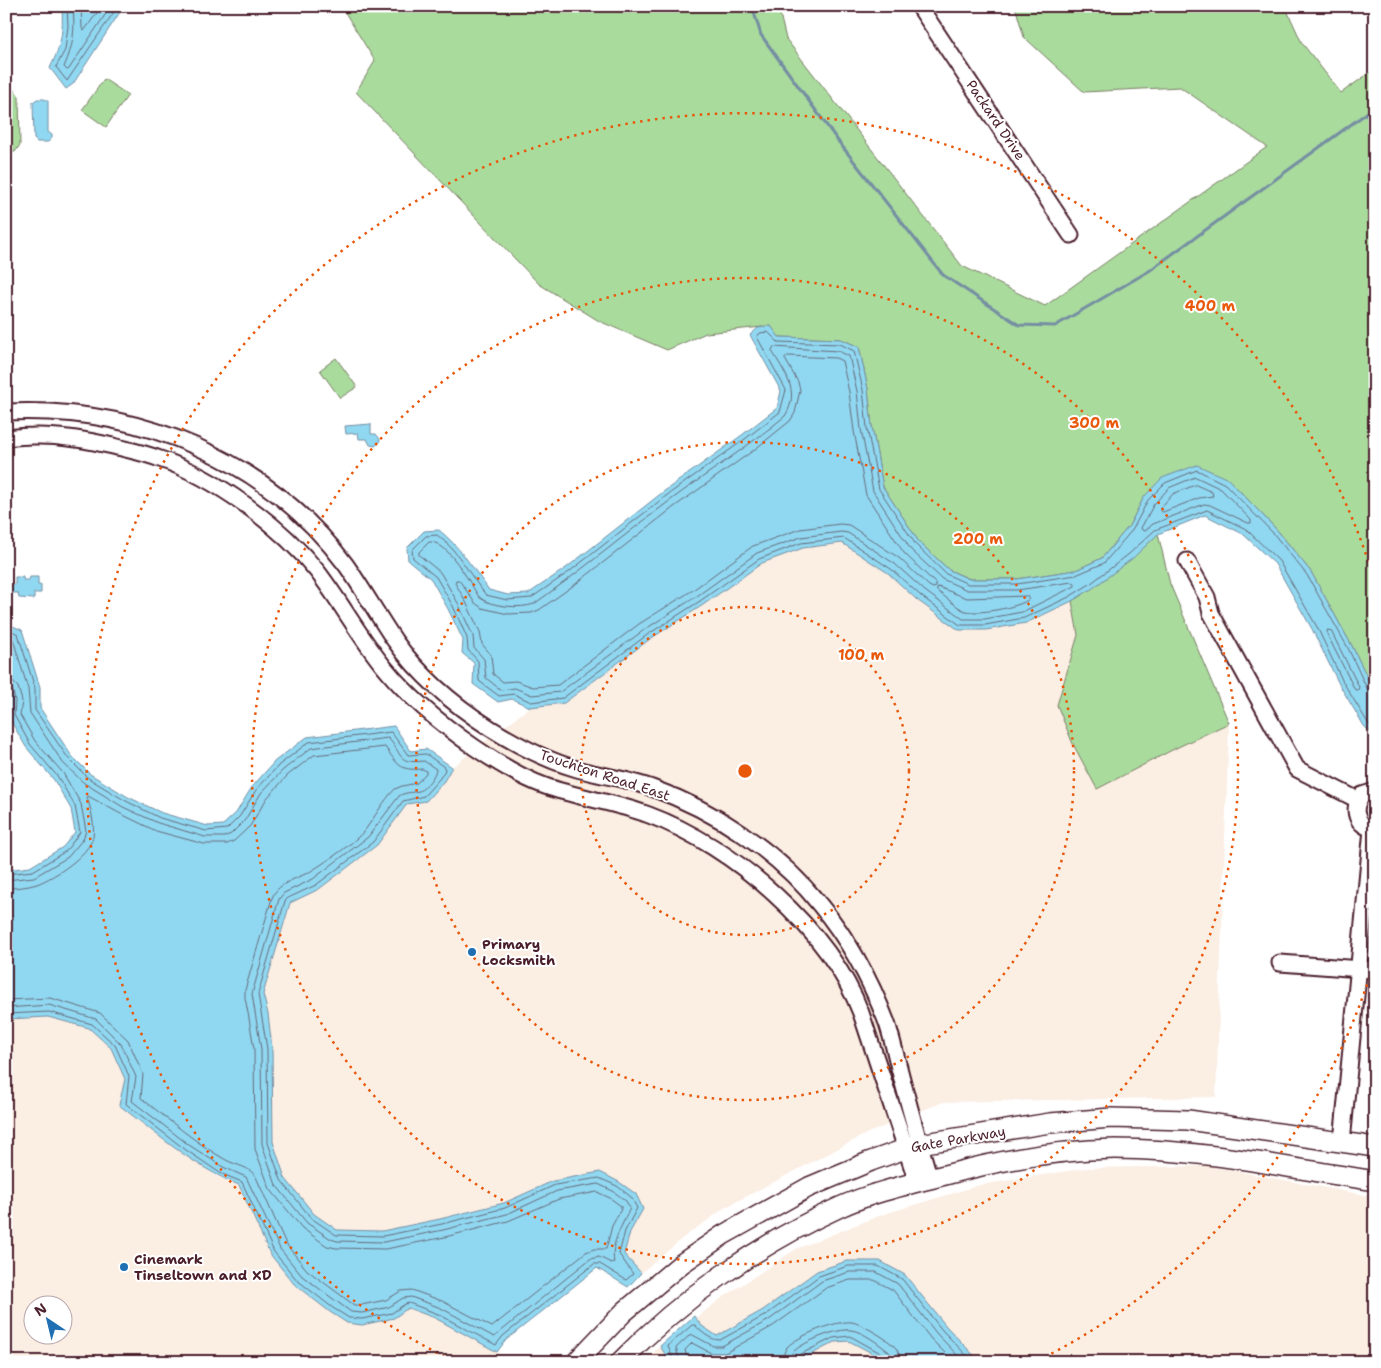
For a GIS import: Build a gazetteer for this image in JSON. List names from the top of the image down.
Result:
{
  "streets": {
    "main road": ["Gate Parkway"],
    "street": ["Packard Drive", "Touchton Road East"]
  },
  "crossings": [
    ["Touchton Road East", "Gate Parkway"]
  ],
  "places": ["Primary Locksmith", "Cinemark Tinseltown and XD"],
  "north": "top left",
  "rings": [
    "400 m",
    "300 m",
    "200 m",
    "100 m"
  ]
}
